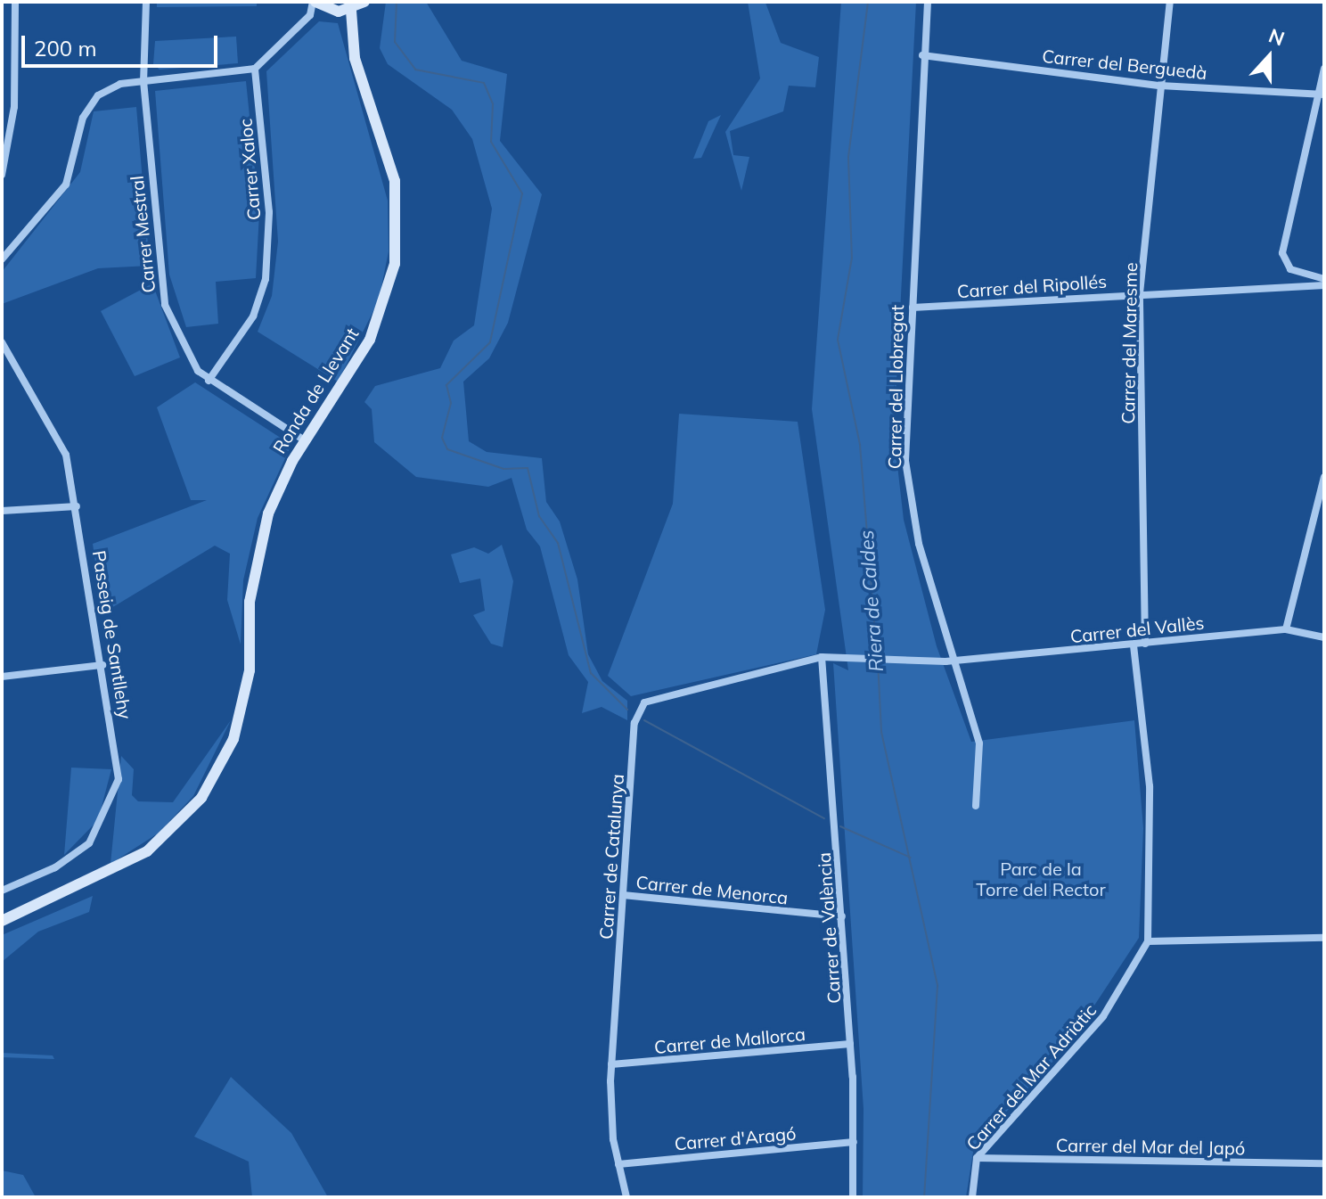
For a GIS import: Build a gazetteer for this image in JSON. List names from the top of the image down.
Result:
{
  "streets": {
    "main road": ["Ronda de Llevant"],
    "street": [
      "Carrer del Berguedà",
      "Carrer Xaloc",
      "Carrer Mestral",
      "Carrer del Ripollés",
      "Carrer del Maresme",
      "Carrer del Llobregat",
      "Carrer del Vallès",
      "Passeig de Santllehy",
      "Carrer de Catalunya",
      "Carrer de Menorca",
      "Carrer de València",
      "Carrer de Mallorca",
      "Carrer del Mar Adriàtic",
      "Carrer d'Aragó",
      "Carrer del Mar del Japó"
    ]
  },
  "crossings": [
    ["Carrer del Berguedà", "Carrer del Maresme"],
    ["Carrer del Berguedà", "Carrer del Llobregat"],
    ["Carrer Xaloc", "Carrer Mestral"],
    ["Carrer Mestral", "Ronda de Llevant"],
    ["Carrer del Ripollés", "Carrer del Maresme"],
    ["Carrer del Ripollés", "Carrer del Llobregat"],
    ["Carrer del Maresme", "Carrer del Vallès"],
    ["Carrer del Llobregat", "Carrer del Vallès"],
    ["Carrer del Vallès", "Carrer de Catalunya"],
    ["Carrer de Catalunya", "Carrer de Menorca"],
    ["Carrer de Catalunya", "Carrer de València"],
    ["Carrer de Catalunya", "Carrer de Mallorca"],
    ["Carrer de Catalunya", "Carrer d'Aragó"],
    ["Carrer de Menorca", "Carrer de València"],
    ["Carrer de València", "Carrer de Mallorca"],
    ["Carrer de València", "Carrer d'Aragó"],
    ["Carrer del Mar Adriàtic", "Carrer del Mar del Japó"]
  ],
  "water": ["Riera de Caldes"],
  "parks": ["Parc de la Torre del Rector"],
  "scale_bar": "200 m",
  "north": "top"
}
